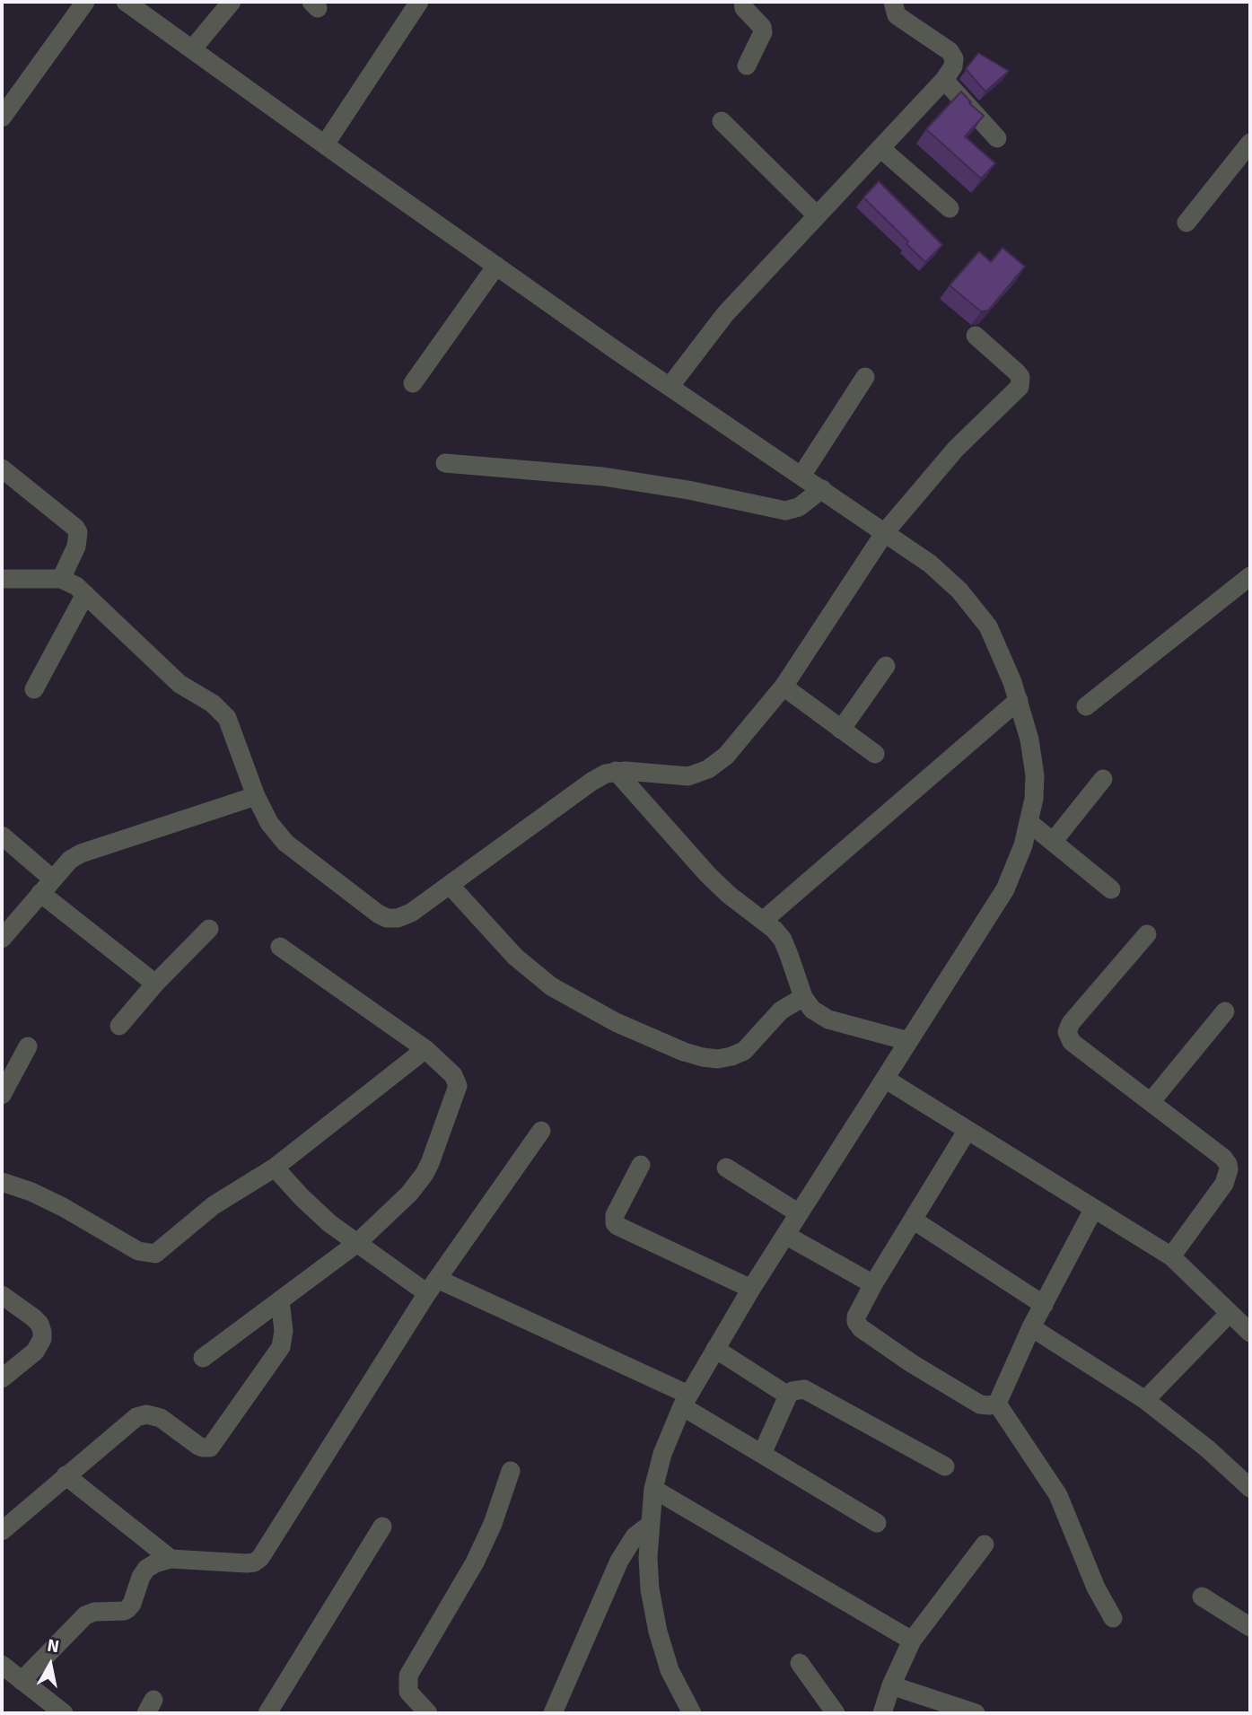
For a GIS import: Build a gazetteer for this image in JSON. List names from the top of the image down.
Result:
{
  "north": "top"
}
